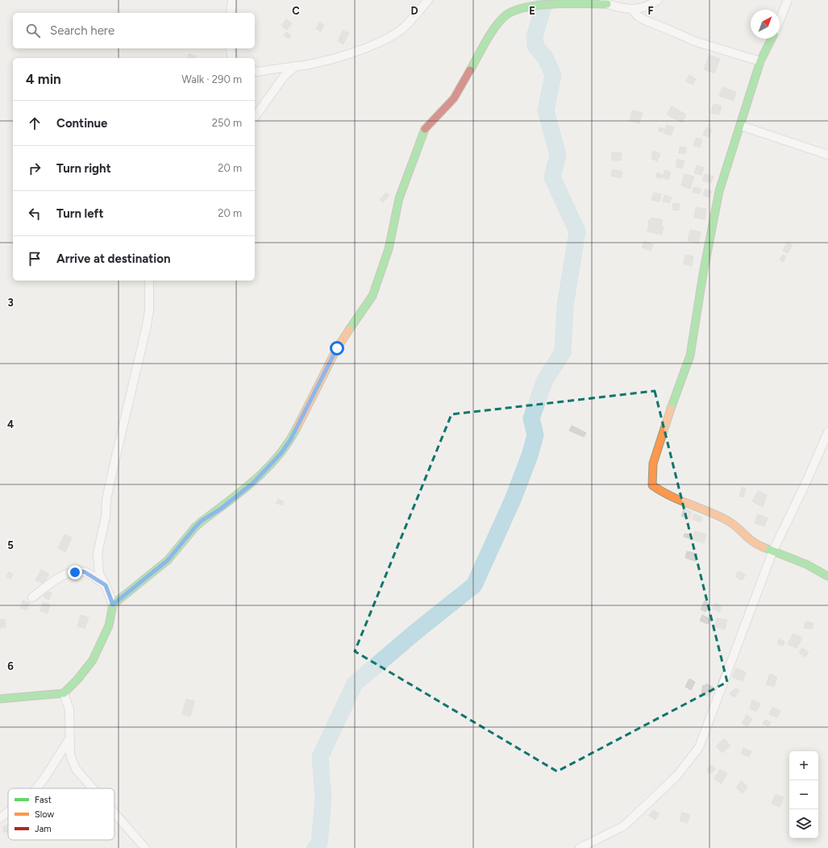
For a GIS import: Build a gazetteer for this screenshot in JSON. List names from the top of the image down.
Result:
{
  "legend": ["Fast", "Slow", "Jam"],
  "north": "top right",
  "page": {
    "search": "Search here",
    "heading": ["4 min", "Walk · 290 m"],
    "list": [
      ["Continue", "250 m"],
      ["Turn right", "20 m"],
      ["Turn left", "20 m"],
      "Arrive at destination"
    ],
    "map_buttons": ["+", "−"]
  },
  "grid": {
    "columns": [
      "C",
      "D",
      "E",
      "F"
    ],
    "rows": [
      "3",
      "4",
      "5",
      "6"
    ]
  }
}
